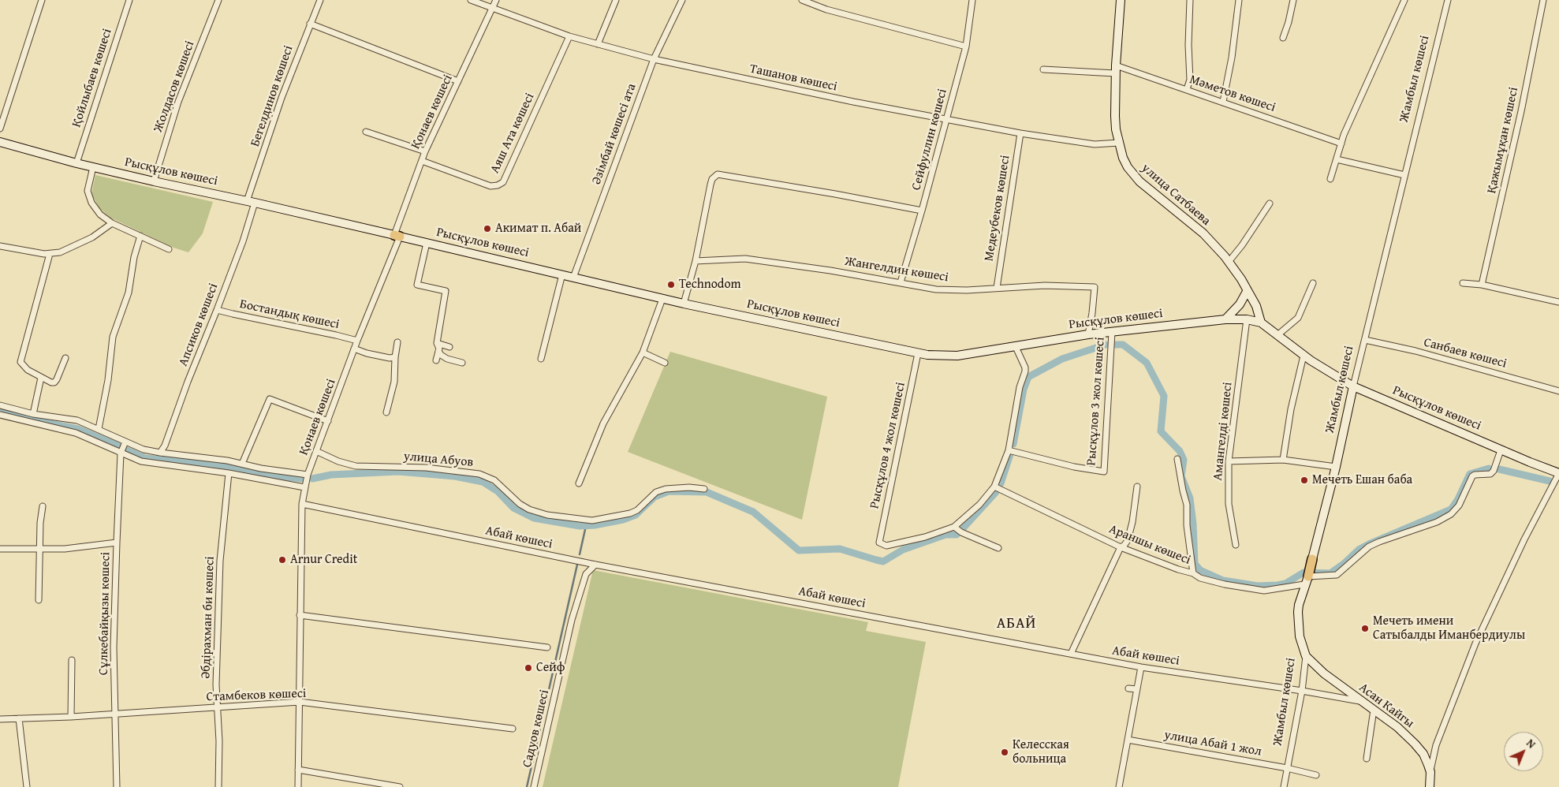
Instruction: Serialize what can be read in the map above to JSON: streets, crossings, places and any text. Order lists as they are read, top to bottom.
{
  "streets": {
    "main road": [
      "Жамбыл көшесі",
      "Рысқұлов көшесі",
      "улица Сатбаева",
      "Асан Кайгы"
    ],
    "street": [
      "Қойлыбаев көшесі",
      "Ташанов көшесі",
      "Жолдасов көшесі",
      "Мәметов көшесі",
      "Бегелдинов көшесі",
      "Қонаев көшесі",
      "Аяш Ата көшесі",
      "Әзімбай көшесі ата",
      "Сейфуллин көшесі",
      "Қажымұқан көшесі",
      "Медеубеков көшесі",
      "Жангелдин көшесі",
      "Бостандық көшесі",
      "Апсиков көшесі",
      "Санбаев көшесі",
      "Рысқұлов 3 жол көшесі",
      "Амангелді көшесі",
      "Рысқұлов 4 жол көшесі",
      "улица Абуов",
      "Абай көшесі",
      "Араншы көшесі",
      "Сұлкебайқызы көшесі",
      "Әбдірахман би көшесі",
      "Стамбеков көшесі",
      "Садуов көшесі",
      "улица Абай 1 жол"
    ]
  },
  "crossings": [
    ["Қойлыбаев көшесі", "Рысқұлов көшесі"],
    ["Ташанов көшесі", "Қонаев көшесі"],
    ["Ташанов көшесі", "Аяш Ата көшесі"],
    ["Ташанов көшесі", "Әзімбай көшесі ата"],
    ["Ташанов көшесі", "Сейфуллин көшесі"],
    ["Ташанов көшесі", "улица Сатбаева"],
    ["Ташанов көшесі", "Медеубеков көшесі"],
    ["Жамбыл көшесі", "Рысқұлов көшесі"],
    ["Жамбыл көшесі", "Санбаев көшесі"],
    ["Жамбыл көшесі", "Абай көшесі"],
    ["Жамбыл көшесі", "Араншы көшесі"],
    ["Жамбыл көшесі", "Асан Кайгы"],
    ["Жамбыл көшесі", "улица Абай 1 жол"],
    ["Жолдасов көшесі", "Рысқұлов көшесі"],
    ["Мәметов көшесі", "улица Сатбаева"],
    ["Бегелдинов көшесі", "Рысқұлов көшесі"],
    ["Бегелдинов көшесі", "Апсиков көшесі"],
    ["Қонаев көшесі", "Аяш Ата көшесі"],
    ["Қонаев көшесі", "Рысқұлов көшесі"],
    ["Қонаев көшесі", "Бостандық көшесі"],
    ["Қонаев көшесі", "улица Абуов"],
    ["Қонаев көшесі", "Абай көшесі"],
    ["Қонаев көшесі", "Стамбеков көшесі"],
    ["Әзімбай көшесі ата", "Рысқұлов көшесі"],
    ["Сейфуллин көшесі", "Жангелдин көшесі"],
    ["Рысқұлов көшесі", "улица Сатбаева"],
    ["Рысқұлов көшесі", "Жангелдин көшесі"],
    ["Рысқұлов көшесі", "Апсиков көшесі"],
    ["Рысқұлов көшесі", "Рысқұлов 3 жол көшесі"],
    ["Рысқұлов көшесі", "Амангелді көшесі"],
    ["Рысқұлов көшесі", "Рысқұлов 4 жол көшесі"],
    ["Рысқұлов көшесі", "Араншы көшесі"],
    ["Медеубеков көшесі", "Жангелдин көшесі"],
    ["Бостандық көшесі", "Апсиков көшесі"],
    ["Абай көшесі", "Асан Кайгы"],
    ["Абай көшесі", "Садуов көшесі"],
    ["Сұлкебайқызы көшесі", "Стамбеков көшесі"],
    ["Әбдірахман би көшесі", "Стамбеков көшесі"]
  ],
  "districts": ["АБАЙ"],
  "places": [
    "Акимат п. Абай",
    "Technodom",
    "Мечеть Ешан баба",
    "Arnur Credit",
    "Мечеть имени Сатыбалды Иманбердиулы",
    "Сейф",
    "Келесская больница"
  ],
  "north": "top right"
}
